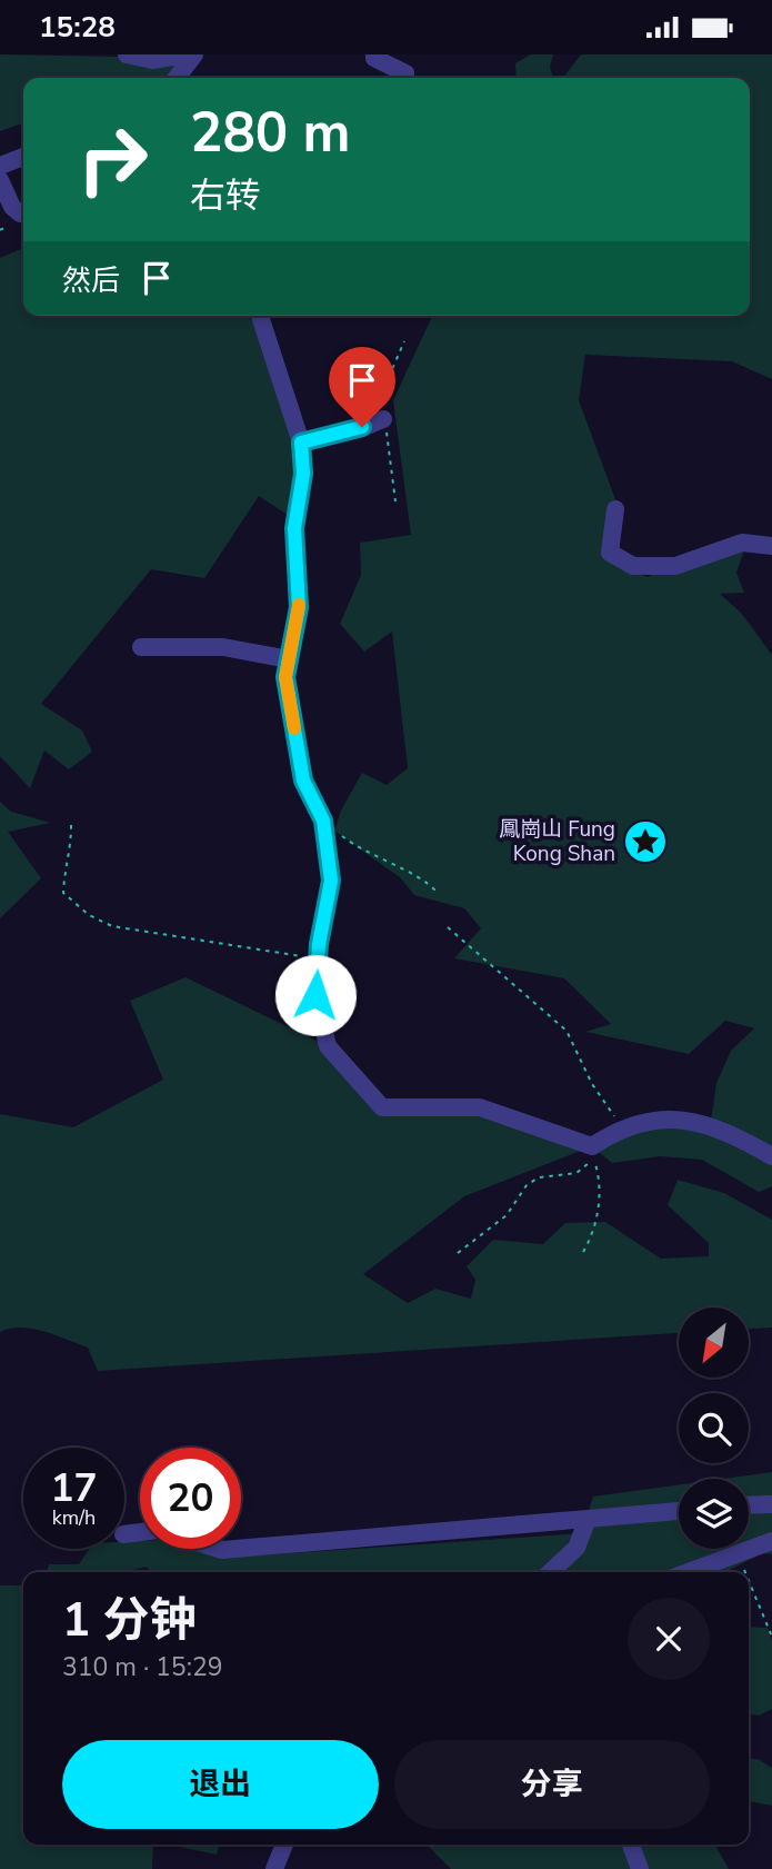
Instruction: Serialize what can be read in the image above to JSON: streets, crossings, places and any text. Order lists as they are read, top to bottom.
{
  "places": {
    "place": ["鳳崗山 Fung Kong Shan"]
  },
  "north": "bottom left",
  "page": {
    "status": "15:28",
    "turn": ["280 m", "右转"],
    "then": "然后",
    "speed": "17 km/h",
    "limit": "20",
    "heading": ["1 分钟", "310 m · 15:29"],
    "buttons": ["退出", "分享"]
  }
}
